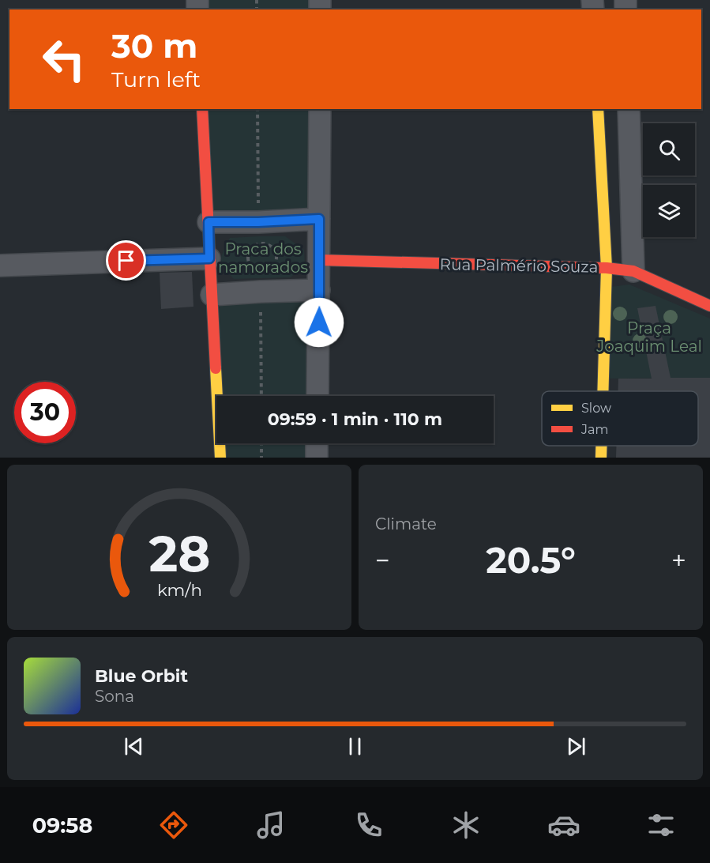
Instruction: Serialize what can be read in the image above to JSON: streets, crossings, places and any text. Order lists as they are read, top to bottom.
{
  "streets": {
    "street": ["Rua Palmério Souza"]
  },
  "parks": ["Praca dos namorados", "Praça Joaquim Leal"],
  "legend": ["Slow", "Jam"],
  "page": {
    "turn": ["30 m", "Turn left"],
    "limit": "30",
    "trip": "09:59 · 1 min · 110 m",
    "tile": "Climate",
    "heat": ["−", "20.5°", "+"],
    "song": ["Blue Orbit", "Sona"],
    "tabs": "09:58",
    "gauge": ["28", "km/h"]
  }
}
